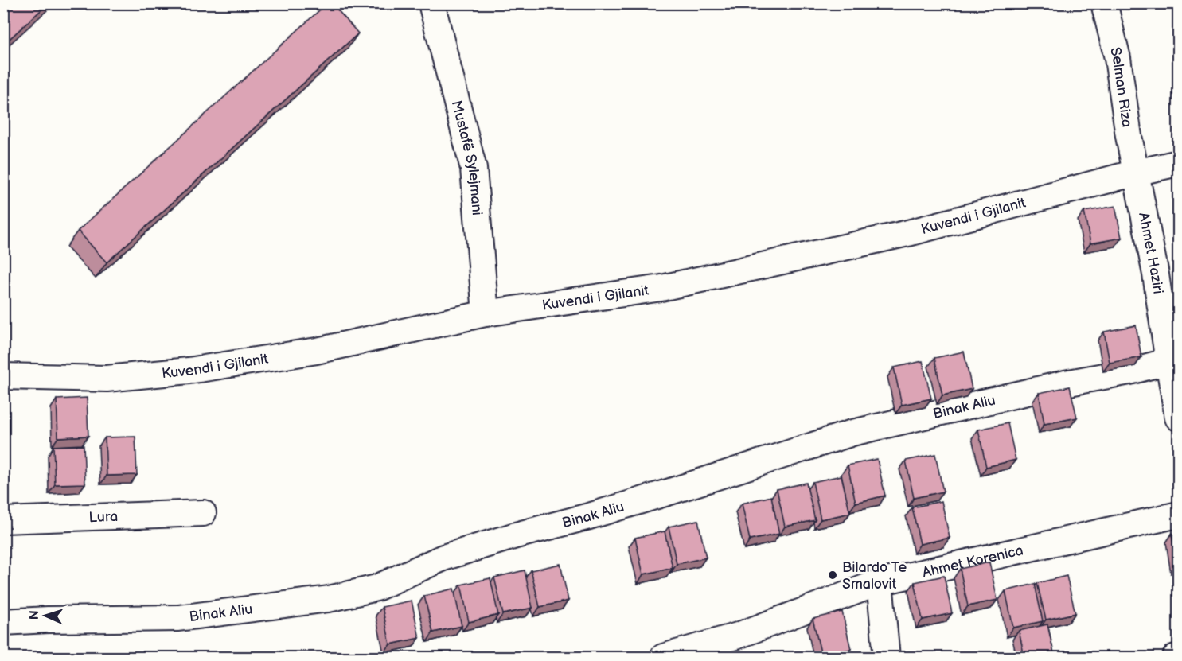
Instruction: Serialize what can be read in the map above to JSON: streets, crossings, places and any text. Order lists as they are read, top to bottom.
{
  "streets": {
    "street": [
      "Selman Riza",
      "Mustafë Sylejmani",
      "Kuvendi i Gjilanit",
      "Ahmet Haziri",
      "Binak Aliu",
      "Lura",
      "Ahmet Korenica"
    ]
  },
  "crossings": [
    ["Selman Riza", "Kuvendi i Gjilanit"],
    ["Selman Riza", "Ahmet Haziri"],
    ["Mustafë Sylejmani", "Kuvendi i Gjilanit"],
    ["Kuvendi i Gjilanit", "Ahmet Haziri"],
    ["Ahmet Haziri", "Binak Aliu"]
  ],
  "places": ["Bilardo Te Smalovit"],
  "north": "left"
}
